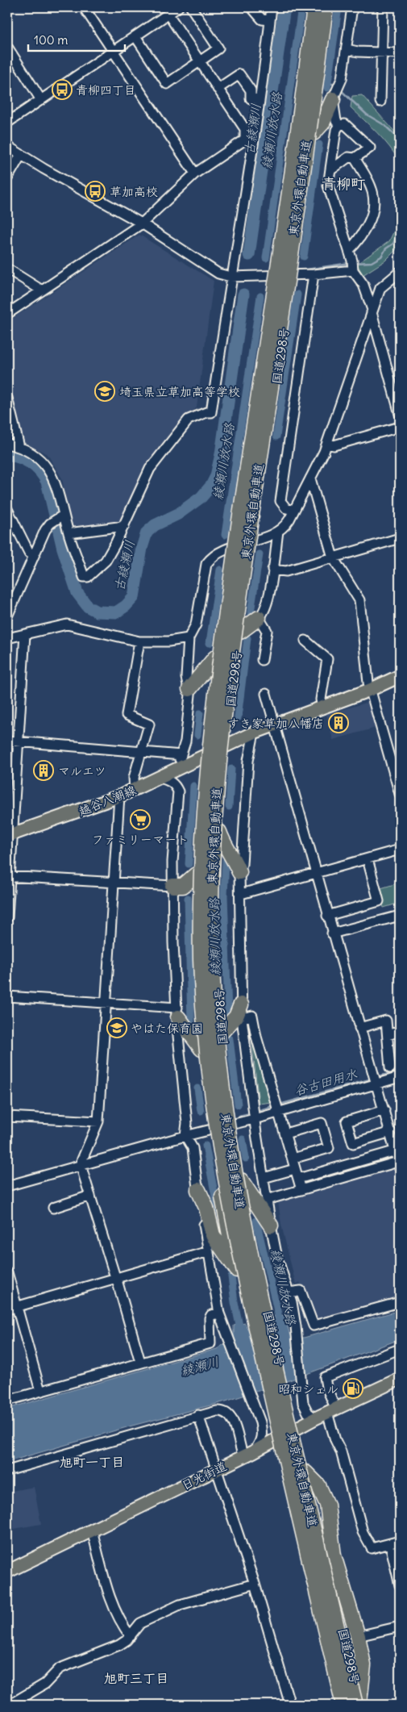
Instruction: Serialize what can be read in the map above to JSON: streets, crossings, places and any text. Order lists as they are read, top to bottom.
{
  "streets": {
    "highway": ["東京外環自動車道", "国道298号"],
    "main road": ["越谷八潮線", "日光街道"]
  },
  "crossings": [
    ["東京外環自動車道", "国道298号"],
    ["国道298号", "越谷八潮線"],
    ["国道298号", "日光街道"]
  ],
  "districts": ["青柳町", "旭町一丁目", "旭町三丁目"],
  "water": [
    "古綾瀬川",
    "綾瀬川放水路",
    "谷古田用水",
    "綾瀬川"
  ],
  "places": {
    "bus stop": ["青柳四丁目", "草加高校"],
    "school or university": ["埼玉県立草加高等学校", "やはた保育園"],
    "building": ["すき家草加八幡店", "マルエツ"],
    "supermarket": ["ファミリーマート"],
    "fuel station": ["昭和シェル"]
  },
  "scale_bar": "100 m"
}
